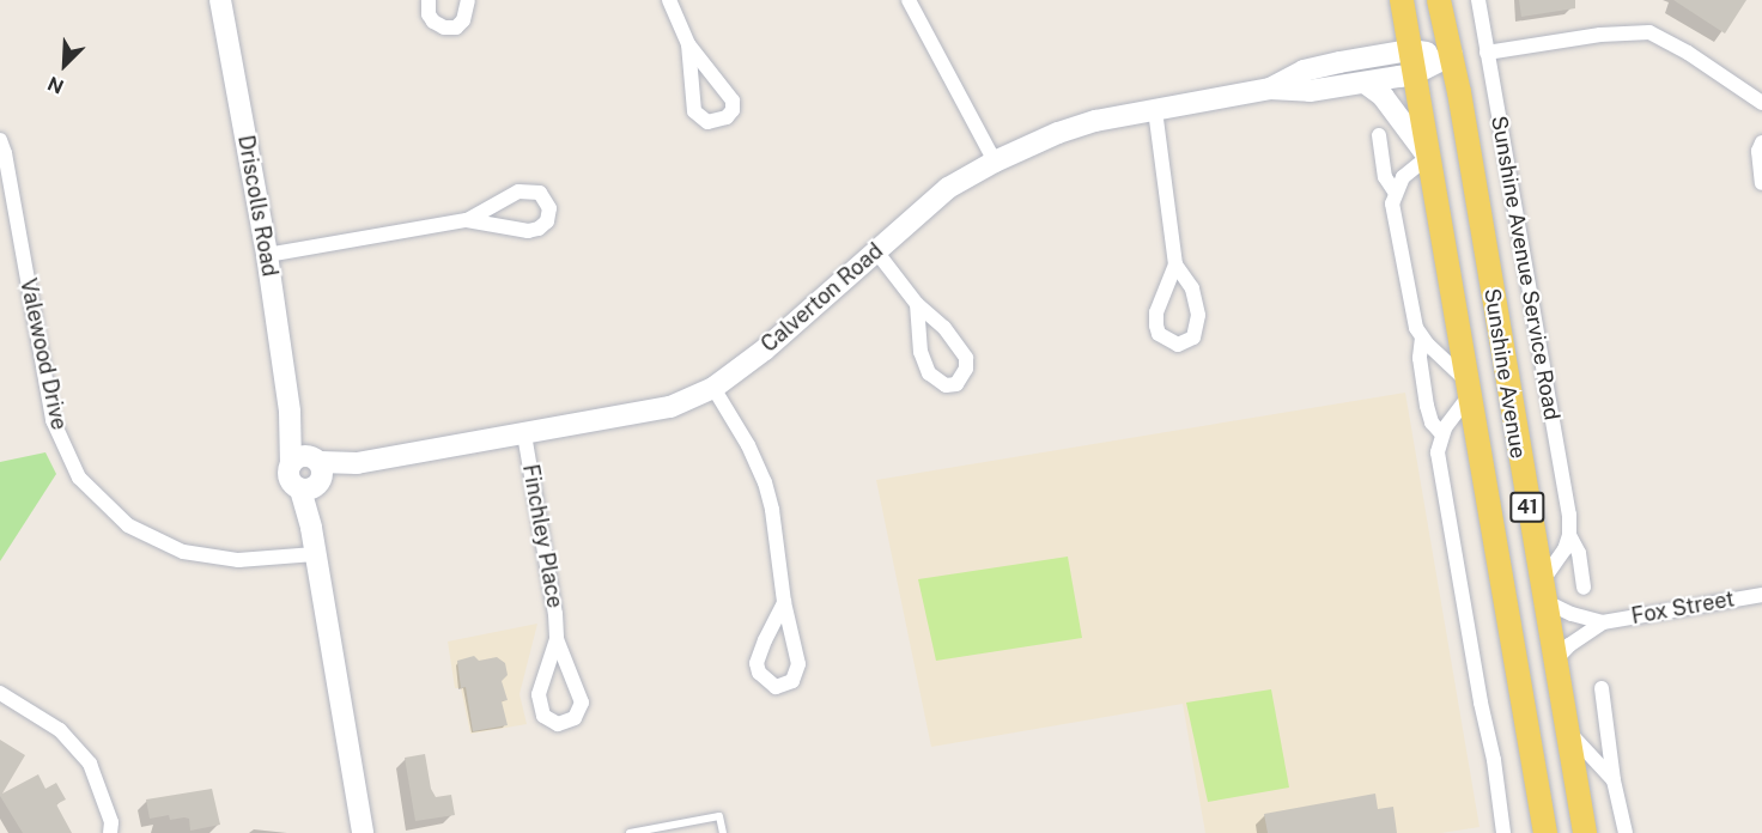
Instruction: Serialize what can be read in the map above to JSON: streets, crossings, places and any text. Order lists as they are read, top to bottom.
{
  "streets": {
    "main road": ["Sunshine Avenue", "41"],
    "street": [
      "Driscolls Road",
      "Sunshine Avenue Service Road",
      "Calverton Road",
      "Valewood Drive",
      "Finchley Place",
      "Fox Street"
    ]
  },
  "crossings": [
    ["Driscolls Road", "Calverton Road"],
    ["Driscolls Road", "Valewood Drive"],
    ["Calverton Road", "Sunshine Avenue"],
    ["Calverton Road", "Finchley Place"],
    ["Sunshine Avenue", "Fox Street"]
  ],
  "north": "bottom left"
}
